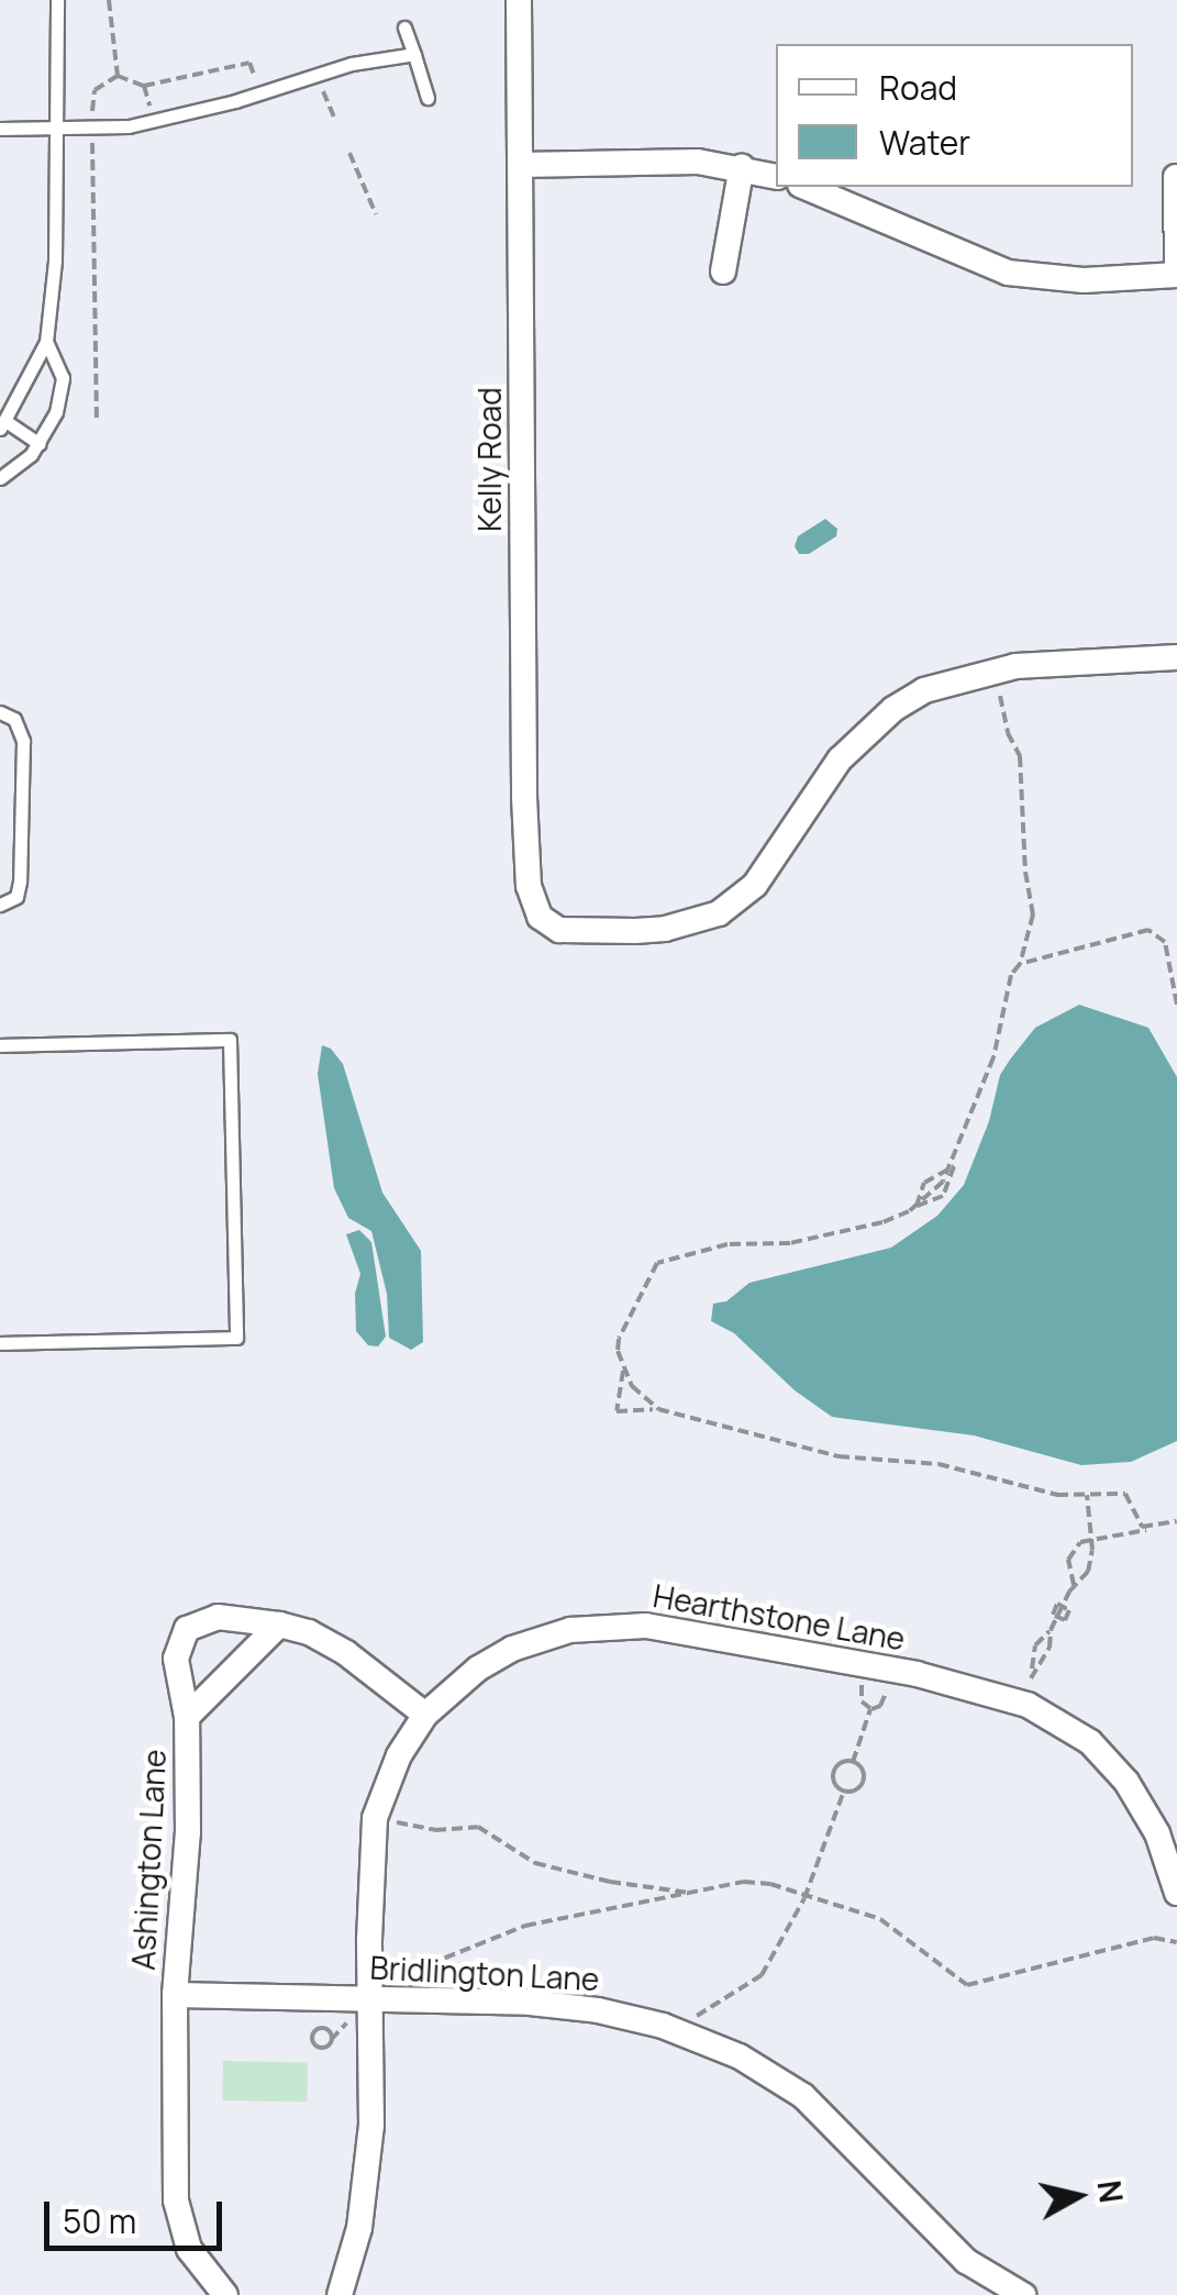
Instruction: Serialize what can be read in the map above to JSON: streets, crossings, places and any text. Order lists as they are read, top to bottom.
{
  "streets": {
    "street": [
      "Kelly Road",
      "Hearthstone Lane",
      "Ashington Lane",
      "Bridlington Lane"
    ]
  },
  "crossings": [
    ["Hearthstone Lane", "Bridlington Lane"],
    ["Ashington Lane", "Bridlington Lane"]
  ],
  "legend": ["Road", "Water"],
  "scale_bar": "50 m",
  "north": "right"
}
